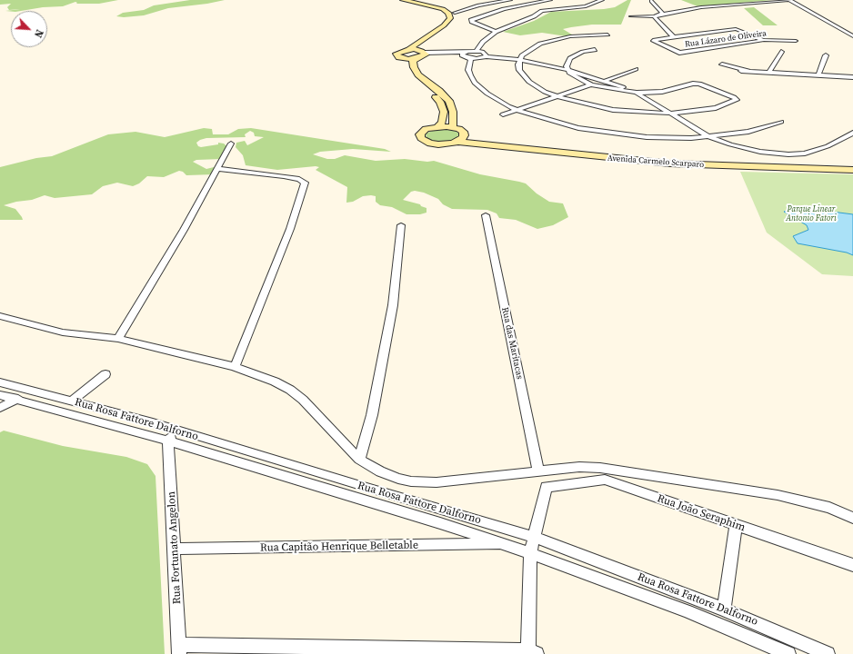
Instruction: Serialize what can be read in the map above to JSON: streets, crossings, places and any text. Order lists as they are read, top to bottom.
{
  "streets": {
    "main road": ["Avenida Carmelo Scarparo"],
    "street": [
      "Rua Lázaro de Oliveira",
      "Rua das Maritacas",
      "Rua Rosa Fattore Dalforno",
      "Rua João Seraphim",
      "Rua Capitão Henrique Belletable",
      "Rua Fortunato Angelon"
    ]
  },
  "crossings": [
    ["Rua Rosa Fattore Dalforno", "Rua João Seraphim"],
    ["Rua Rosa Fattore Dalforno", "Rua Capitão Henrique Belletable"],
    ["Rua Rosa Fattore Dalforno", "Rua Fortunato Angelon"],
    ["Rua Capitão Henrique Belletable", "Rua Fortunato Angelon"]
  ],
  "parks": ["Parque Linear Antonio Fatori"],
  "north": "bottom right"
}
